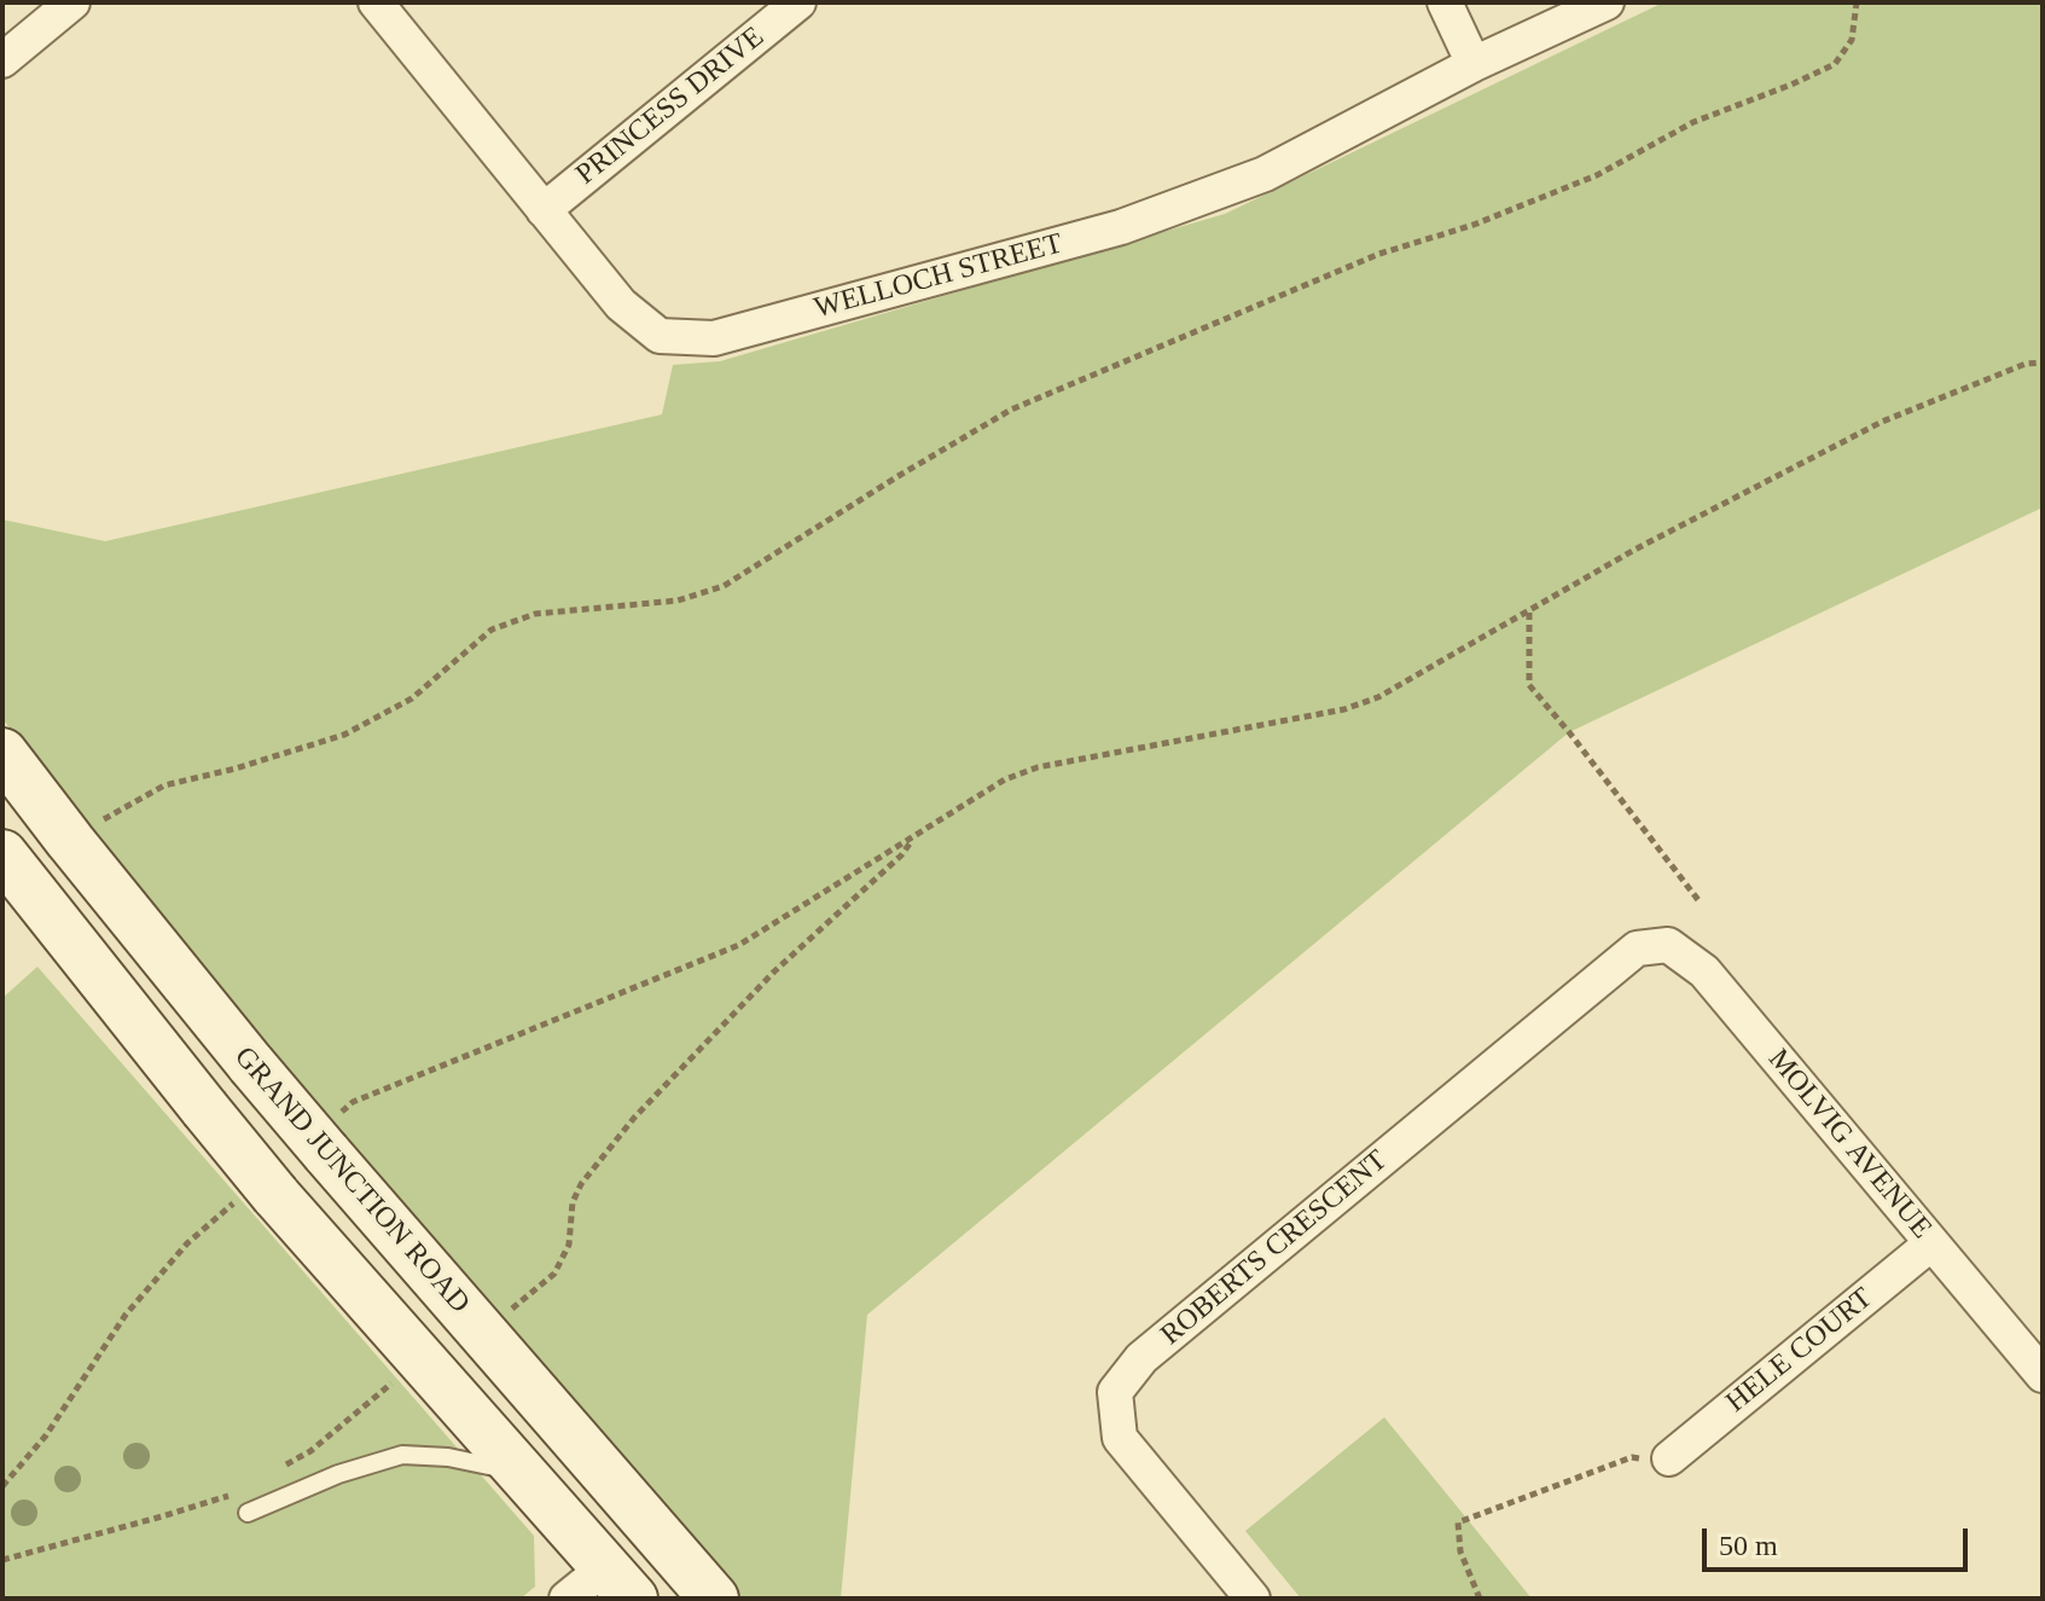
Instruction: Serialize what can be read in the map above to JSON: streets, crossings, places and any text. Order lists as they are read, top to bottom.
{
  "streets": {
    "main road": ["GRAND JUNCTION ROAD"],
    "street": [
      "PRINCESS DRIVE",
      "WELLOCH STREET",
      "MOLVIG AVENUE",
      "ROBERTS CRESCENT",
      "HELE COURT"
    ]
  },
  "crossings": [
    ["PRINCESS DRIVE", "WELLOCH STREET"],
    ["MOLVIG AVENUE", "ROBERTS CRESCENT"],
    ["MOLVIG AVENUE", "HELE COURT"]
  ],
  "scale_bar": "50 m"
}
